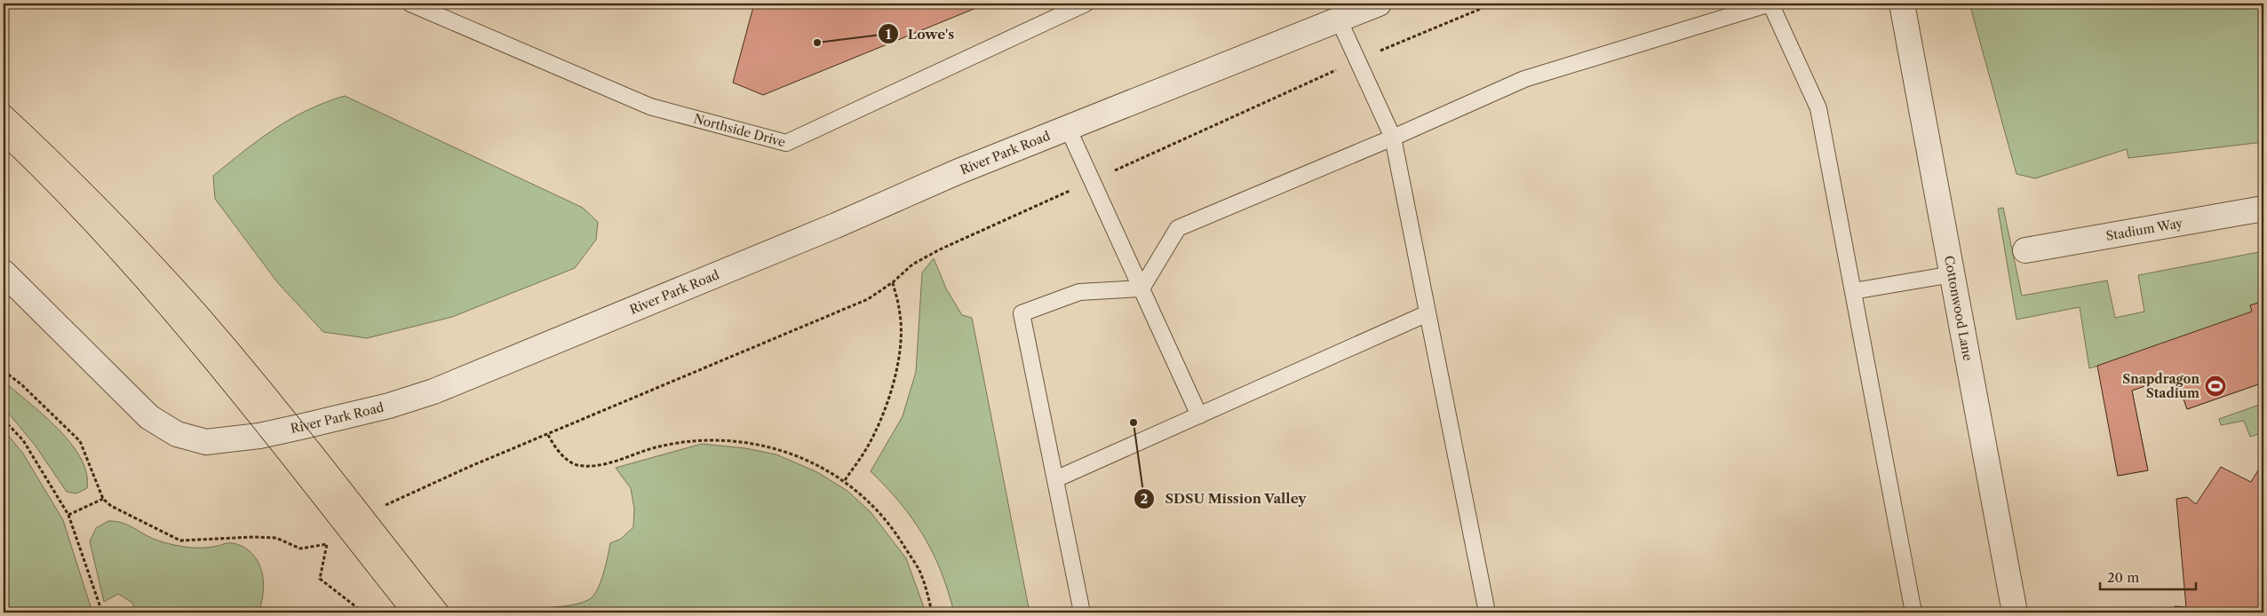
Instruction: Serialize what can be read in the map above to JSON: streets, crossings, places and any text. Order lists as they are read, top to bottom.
{
  "streets": {
    "street": ["River Park Road", "Stadium Way", "Cottonwood Lane"],
    "lane": ["Northside Drive"]
  },
  "places": {
    "other": ["Lowe's", "SDSU Mission Valley"],
    "sports": ["Snapdragon Stadium"]
  },
  "scale_bar": "20 m"
}
